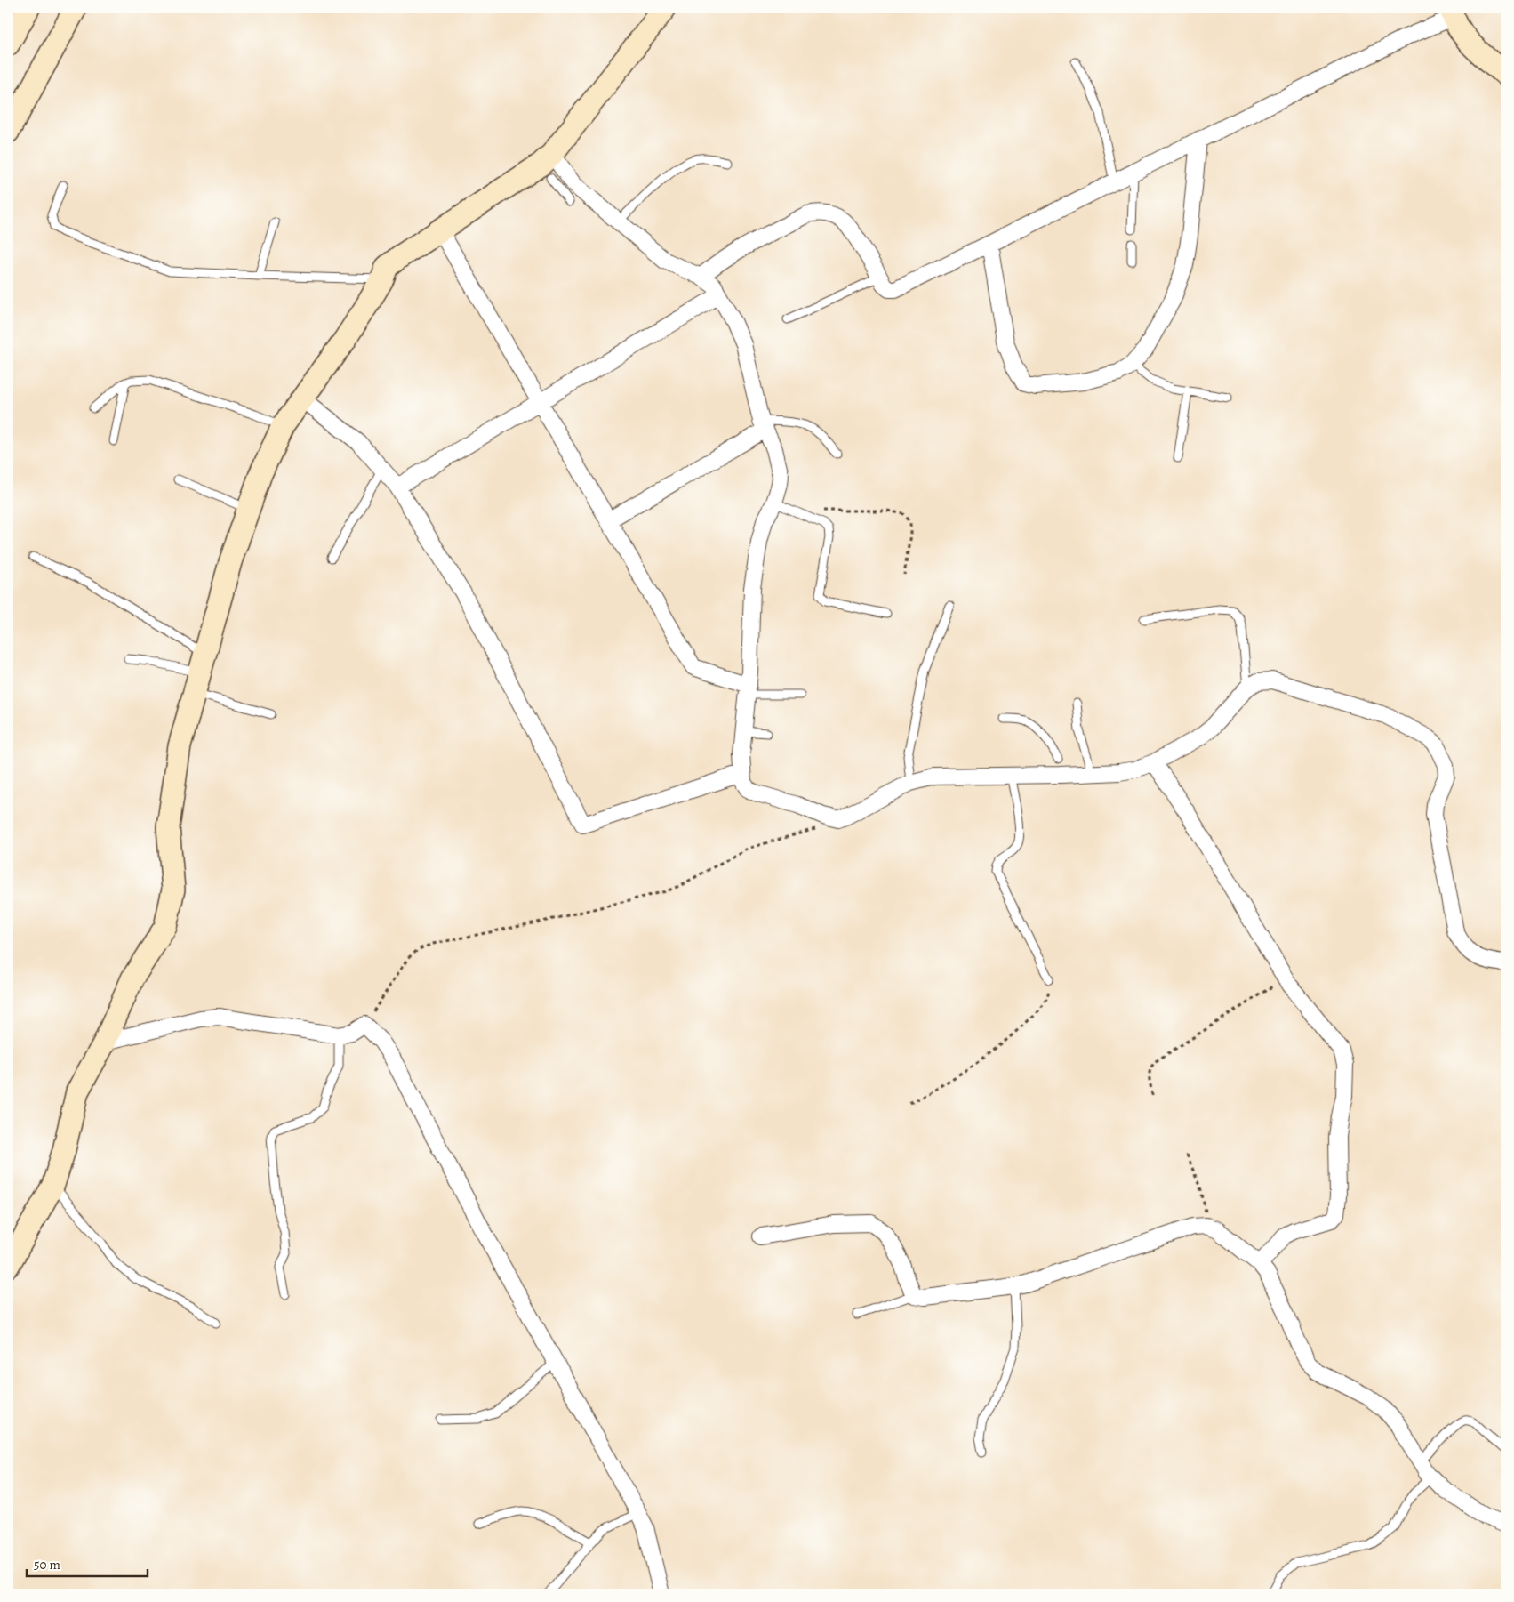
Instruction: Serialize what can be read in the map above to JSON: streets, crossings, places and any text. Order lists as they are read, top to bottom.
{
  "scale_bar": "50 m"
}
